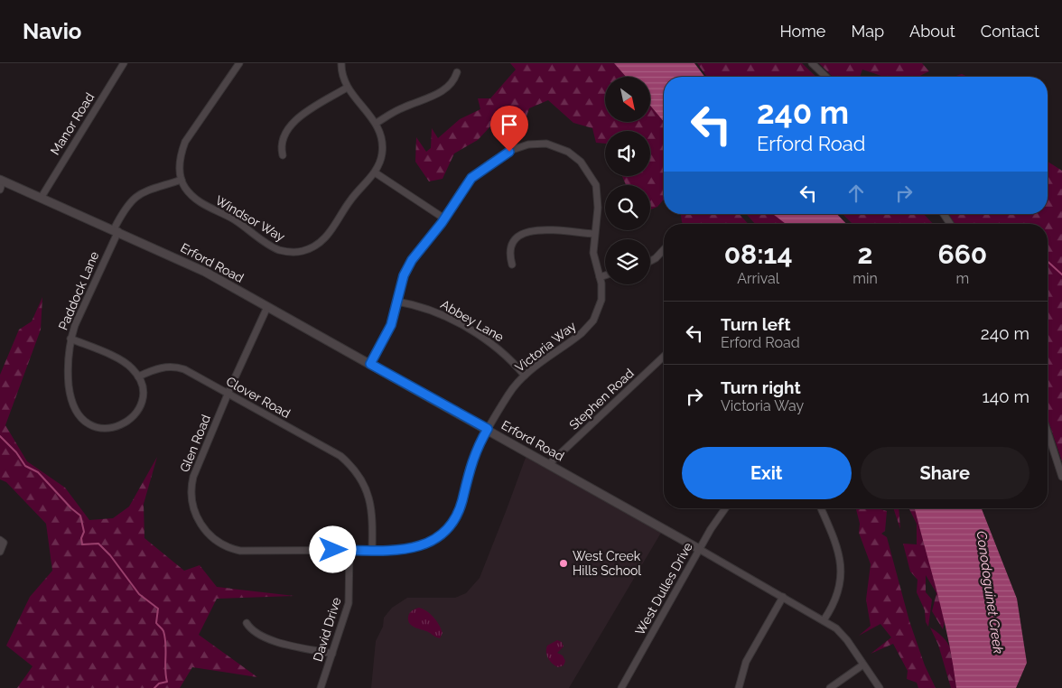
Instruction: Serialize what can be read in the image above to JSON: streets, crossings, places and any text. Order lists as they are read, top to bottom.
{
  "streets": {
    "street": [
      "Manor Road",
      "Windsor Way",
      "Erford Road",
      "Paddock Lane",
      "Abbey Lane",
      "Victoria Way",
      "Clover Road",
      "Stephen Road",
      "Glen Road",
      "West Dulles Drive",
      "David Drive"
    ]
  },
  "crossings": [
    ["Manor Road", "Erford Road"],
    ["Windsor Way", "Paddock Lane"],
    ["Erford Road", "Paddock Lane"],
    ["Erford Road", "Victoria Way"],
    ["Erford Road", "Stephen Road"],
    ["Erford Road", "Glen Road"],
    ["Erford Road", "West Dulles Drive"],
    ["Paddock Lane", "Clover Road"],
    ["Abbey Lane", "Victoria Way"],
    ["Victoria Way", "Glen Road"],
    ["Clover Road", "Glen Road"],
    ["Glen Road", "David Drive"]
  ],
  "water": ["Conodoguinet Creek"],
  "places": ["West Creek Hills School"],
  "north": "bottom right",
  "page": {
    "header": "Navio",
    "nav": [
      "Home",
      "Map",
      "About",
      "Contact"
    ],
    "turn": ["240 m", "Erford Road"],
    "eta": [
      "08:14",
      "Arrival",
      "2",
      "min",
      "660",
      "m"
    ],
    "list": [
      {
        "name": "Turn left",
        "note": "Erford Road",
        "value": "240 m"
      },
      {
        "name": "Turn right",
        "note": "Victoria Way",
        "value": "140 m"
      }
    ],
    "buttons": ["Exit", "Share"]
  }
}
